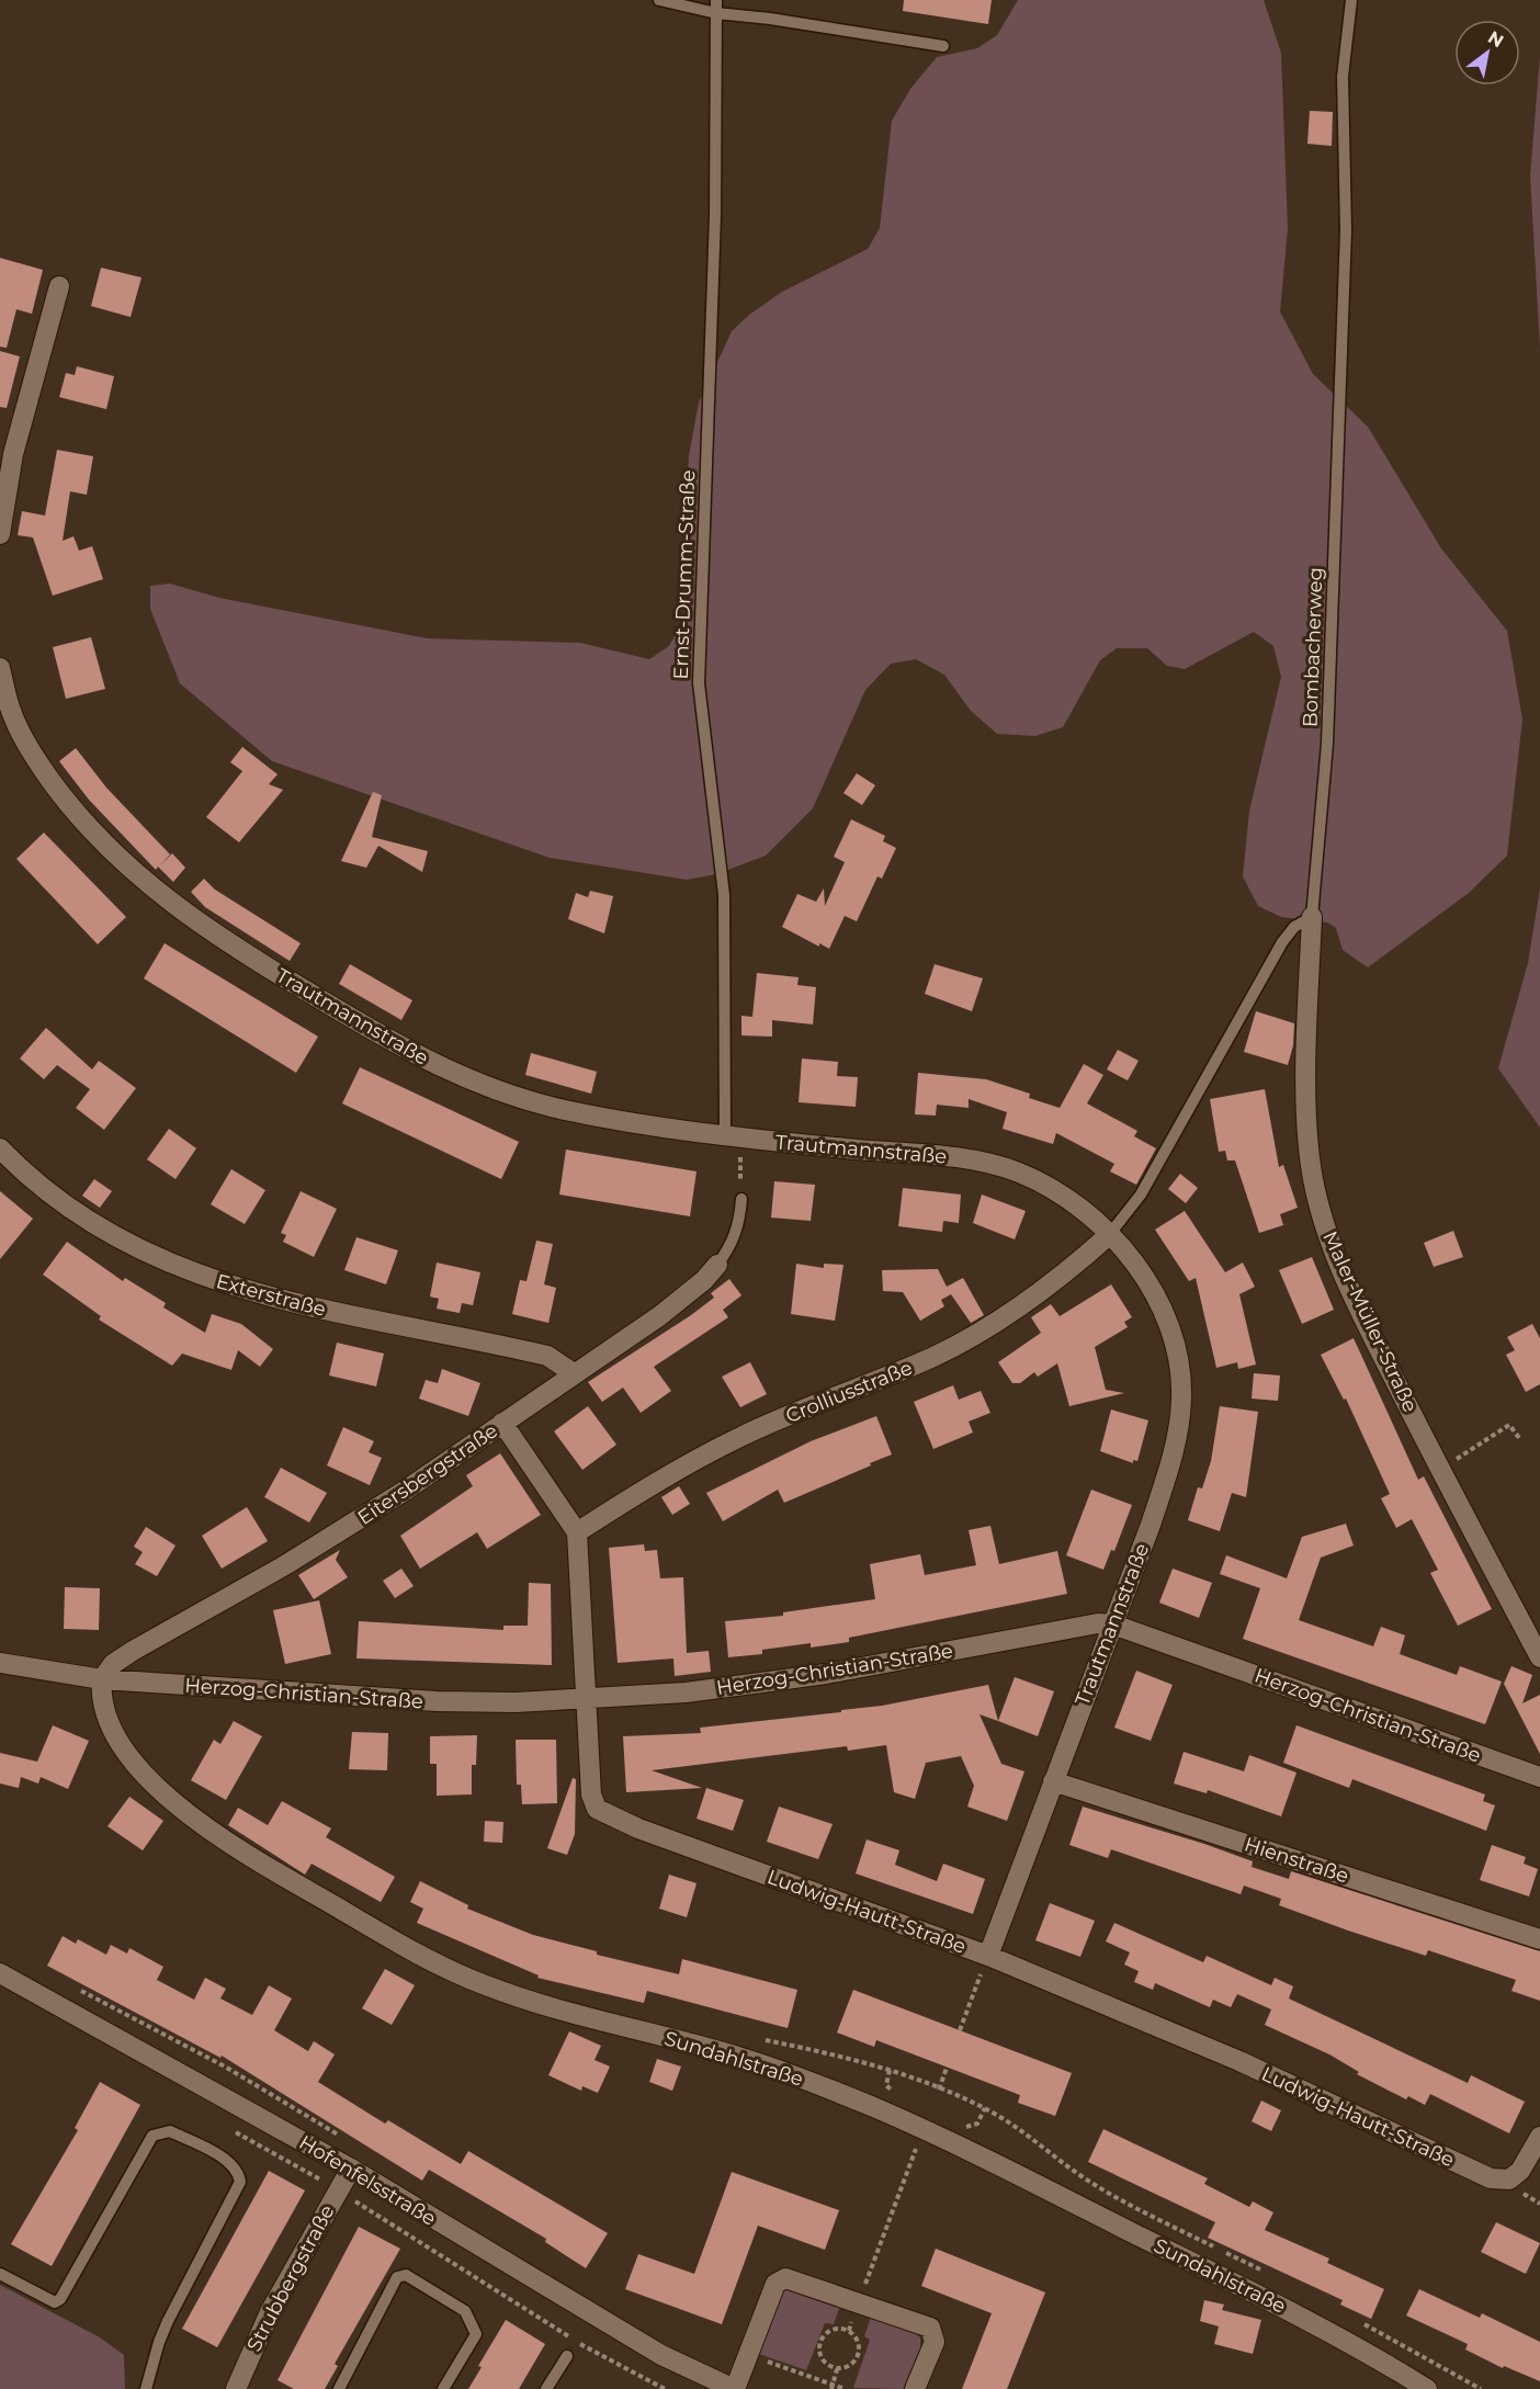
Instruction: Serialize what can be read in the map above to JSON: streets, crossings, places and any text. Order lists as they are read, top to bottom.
{
  "streets": {
    "street": [
      "Trautmannstraße",
      "Exterstraße",
      "Maler-Müller-Straße",
      "Crolliusstraße",
      "Eitersbergstraße",
      "Herzog-Christian-Straße",
      "Hienstraße",
      "Ludwig-Hautt-Straße",
      "Sundahlstraße",
      "Hofenfelsstraße",
      "Strubbergstraße"
    ],
    "lane": ["Ernst-Drumm-Straße", "Bombacherweg"]
  },
  "crossings": [
    ["Ernst-Drumm-Straße", "Trautmannstraße"],
    ["Bombacherweg", "Maler-Müller-Straße"],
    ["Trautmannstraße", "Crolliusstraße"],
    ["Trautmannstraße", "Herzog-Christian-Straße"],
    ["Trautmannstraße", "Hienstraße"],
    ["Trautmannstraße", "Ludwig-Hautt-Straße"],
    ["Exterstraße", "Eitersbergstraße"],
    ["Crolliusstraße", "Ludwig-Hautt-Straße"],
    ["Eitersbergstraße", "Herzog-Christian-Straße"],
    ["Eitersbergstraße", "Sundahlstraße"],
    ["Herzog-Christian-Straße", "Ludwig-Hautt-Straße"],
    ["Herzog-Christian-Straße", "Sundahlstraße"],
    ["Hofenfelsstraße", "Strubbergstraße"]
  ],
  "north": "top right"
}
